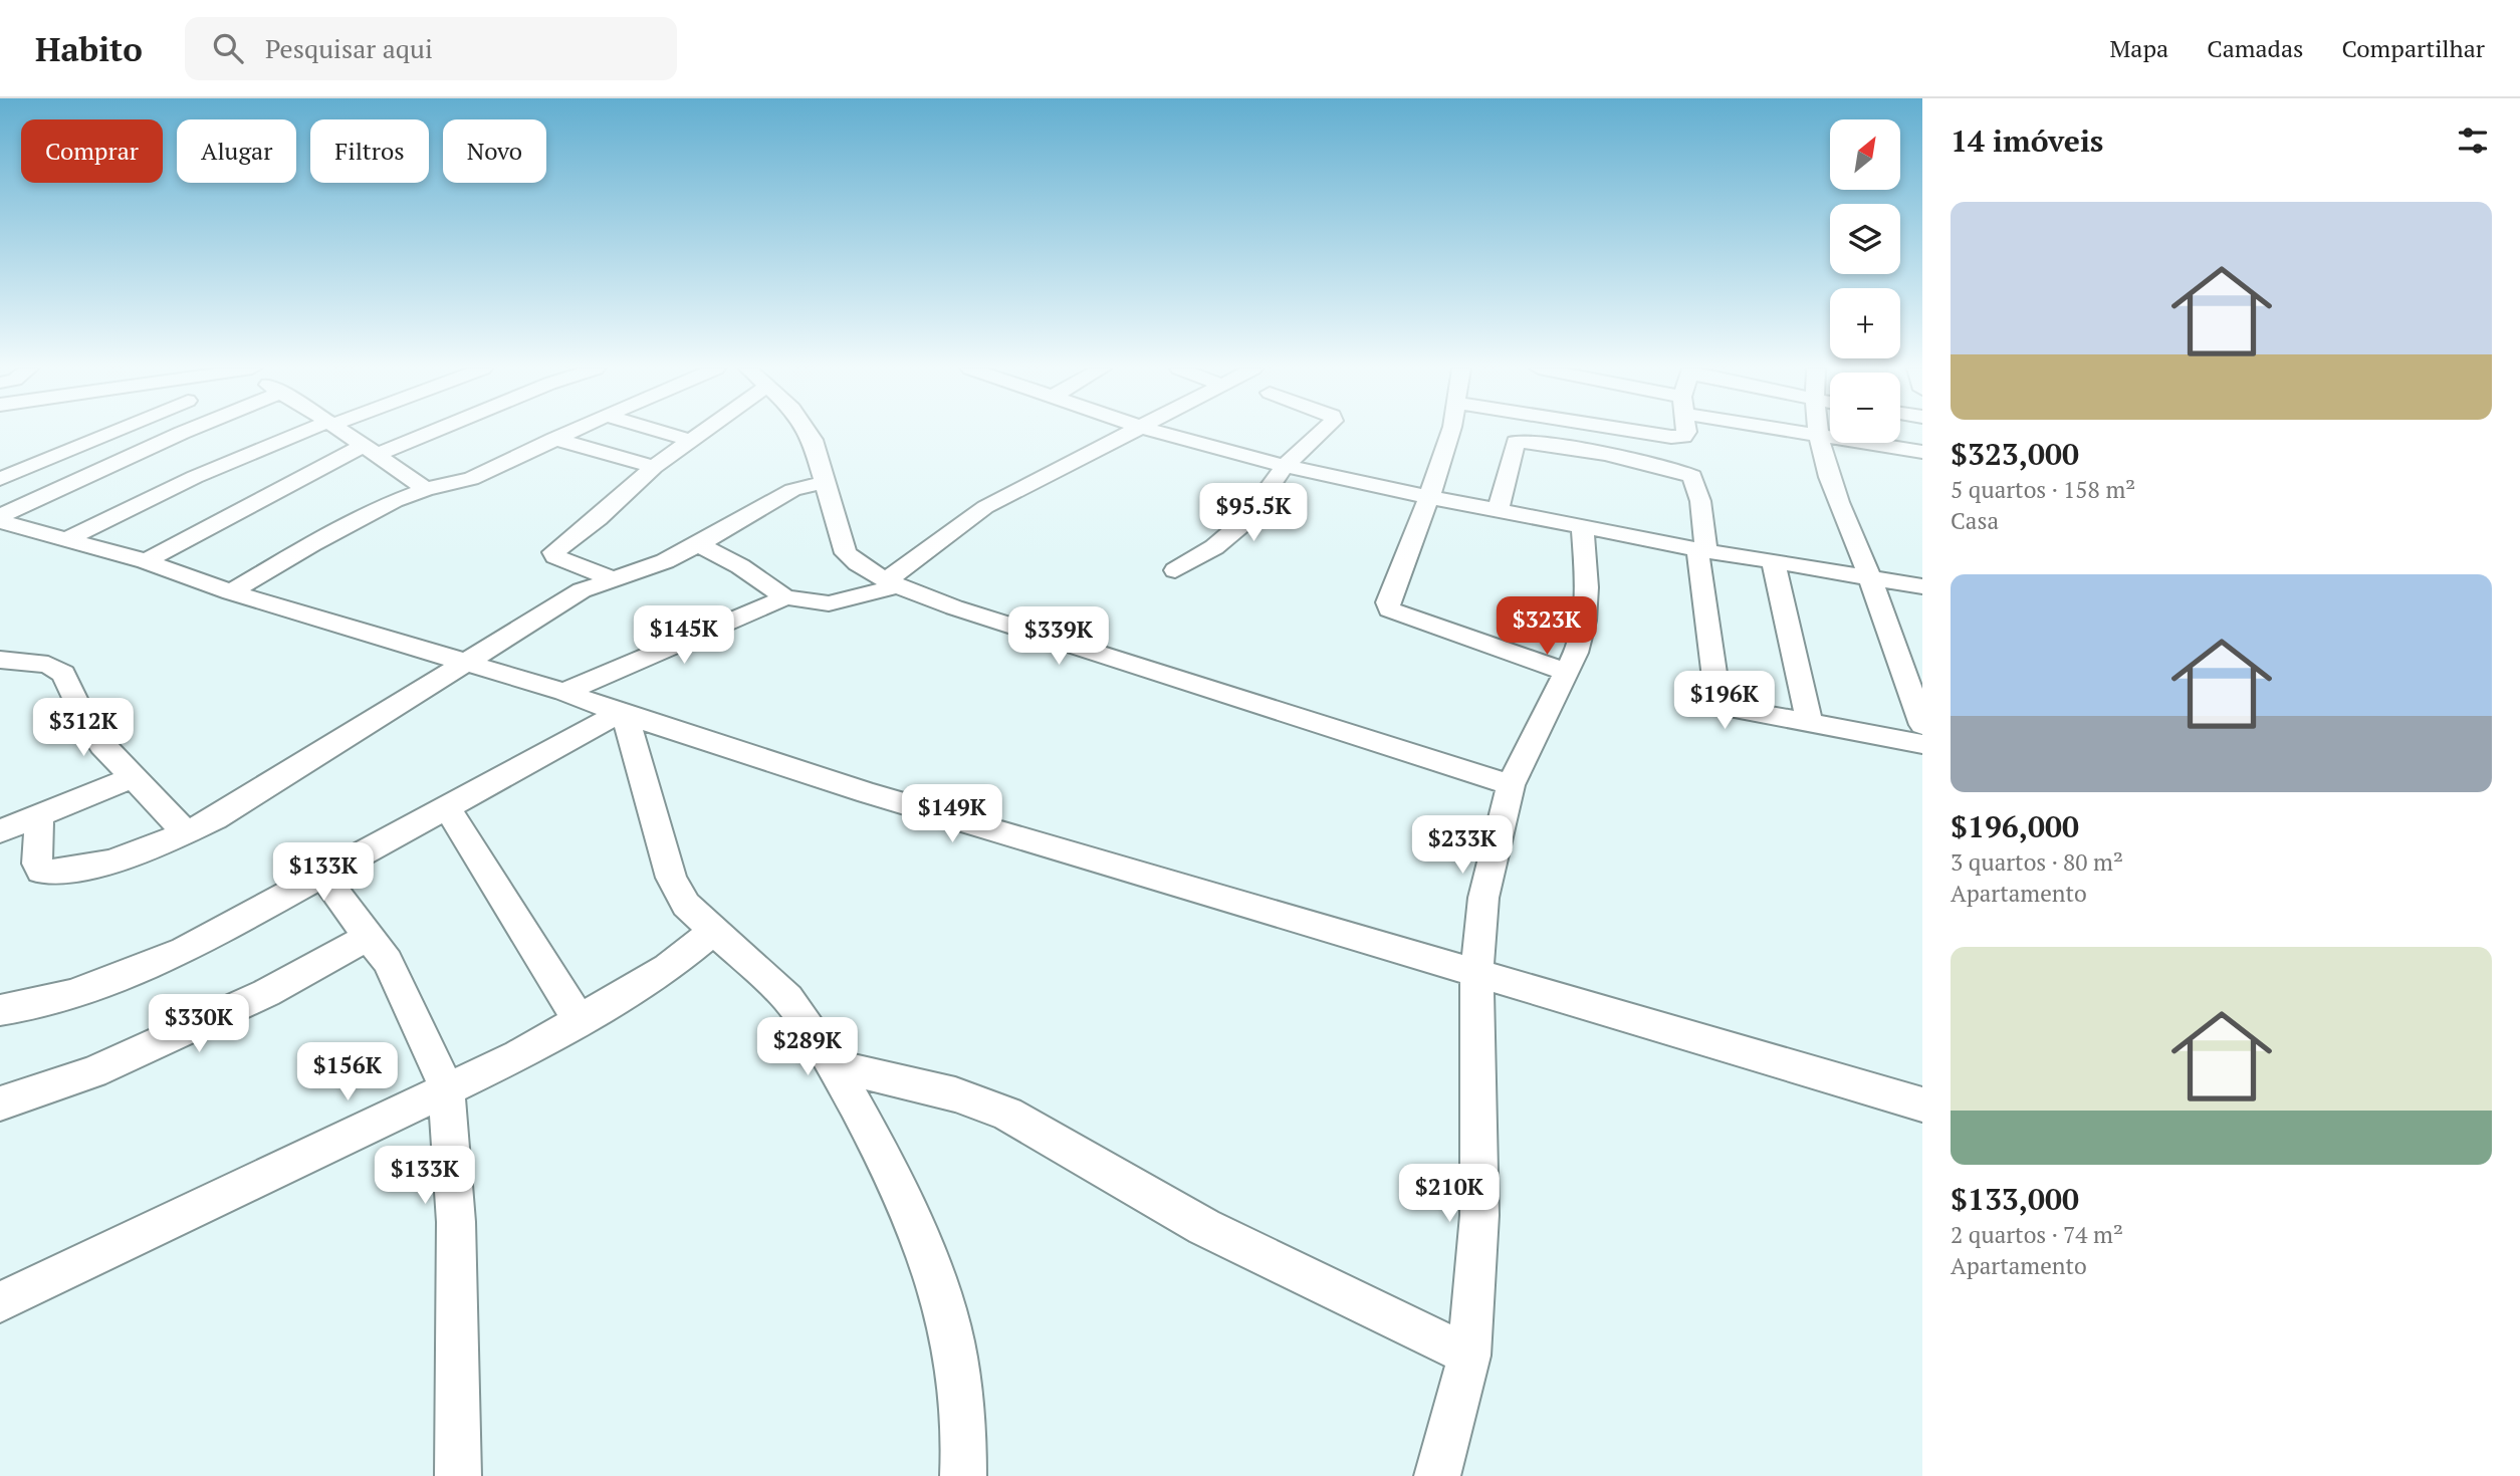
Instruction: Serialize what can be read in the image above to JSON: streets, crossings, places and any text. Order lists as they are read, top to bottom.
{
  "north": "top right",
  "page": {
    "header": "Habito",
    "search": "Pesquisar aqui",
    "nav": ["Mapa", "Camadas", "Compartilhar"],
    "heading": "14 imóveis",
    "map_buttons": ["+", "−"],
    "chip": [
      "Comprar",
      "Alugar",
      "Filtros",
      "Novo"
    ],
    "list": [
      {
        "name": "$323,000",
        "note": "5 quartos · 158 m² · Casa"
      },
      {
        "name": "$196,000",
        "note": "3 quartos · 80 m² · Apartamento"
      },
      {
        "name": "$133,000",
        "note": "2 quartos · 74 m² · Apartamento"
      }
    ],
    "price": [
      "$95.5K",
      "$323K",
      "$145K",
      "$339K",
      "$196K",
      "$312K",
      "$149K",
      "$233K",
      "$133K",
      "$330K",
      "$289K",
      "$156K",
      "$133K",
      "$210K"
    ]
  }
}
